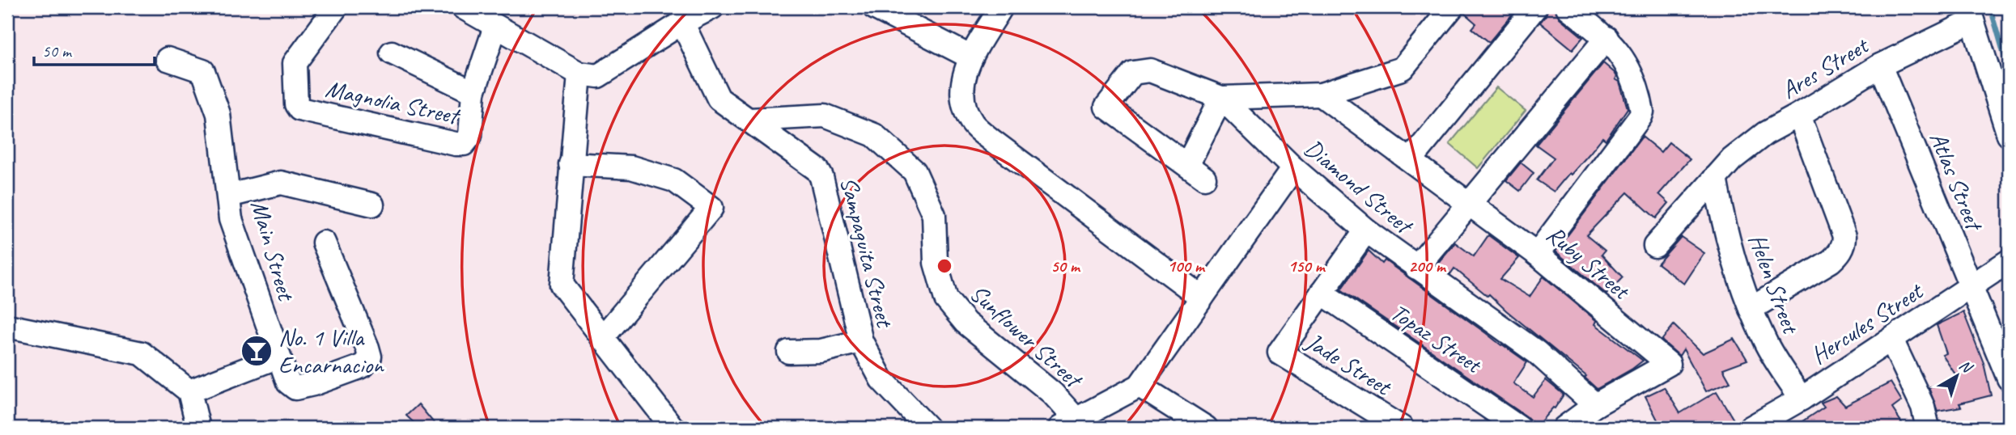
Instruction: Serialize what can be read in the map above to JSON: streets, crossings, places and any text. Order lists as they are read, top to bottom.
{
  "streets": {
    "street": [
      "Ares Street",
      "Magnolia Street",
      "Atlas Street",
      "Diamond Street",
      "Main Street",
      "Sampaguita Street",
      "Ruby Street",
      "Helen Street",
      "Hercules Street",
      "Sunflower Street",
      "Topaz Street",
      "Jade Street"
    ]
  },
  "crossings": [
    ["Ares Street", "Atlas Street"],
    ["Ares Street", "Helen Street"],
    ["Atlas Street", "Hercules Street"],
    ["Diamond Street", "Ruby Street"],
    ["Diamond Street", "Jade Street"],
    ["Sampaguita Street", "Sunflower Street"],
    ["Helen Street", "Hercules Street"],
    ["Topaz Street", "Jade Street"]
  ],
  "places": {
    "bar": ["No. 1 Villa Encarnacion"]
  },
  "scale_bar": "50 m",
  "north": "top right",
  "rings": [
    "50 m",
    "100 m",
    "150 m",
    "200 m"
  ]
}
